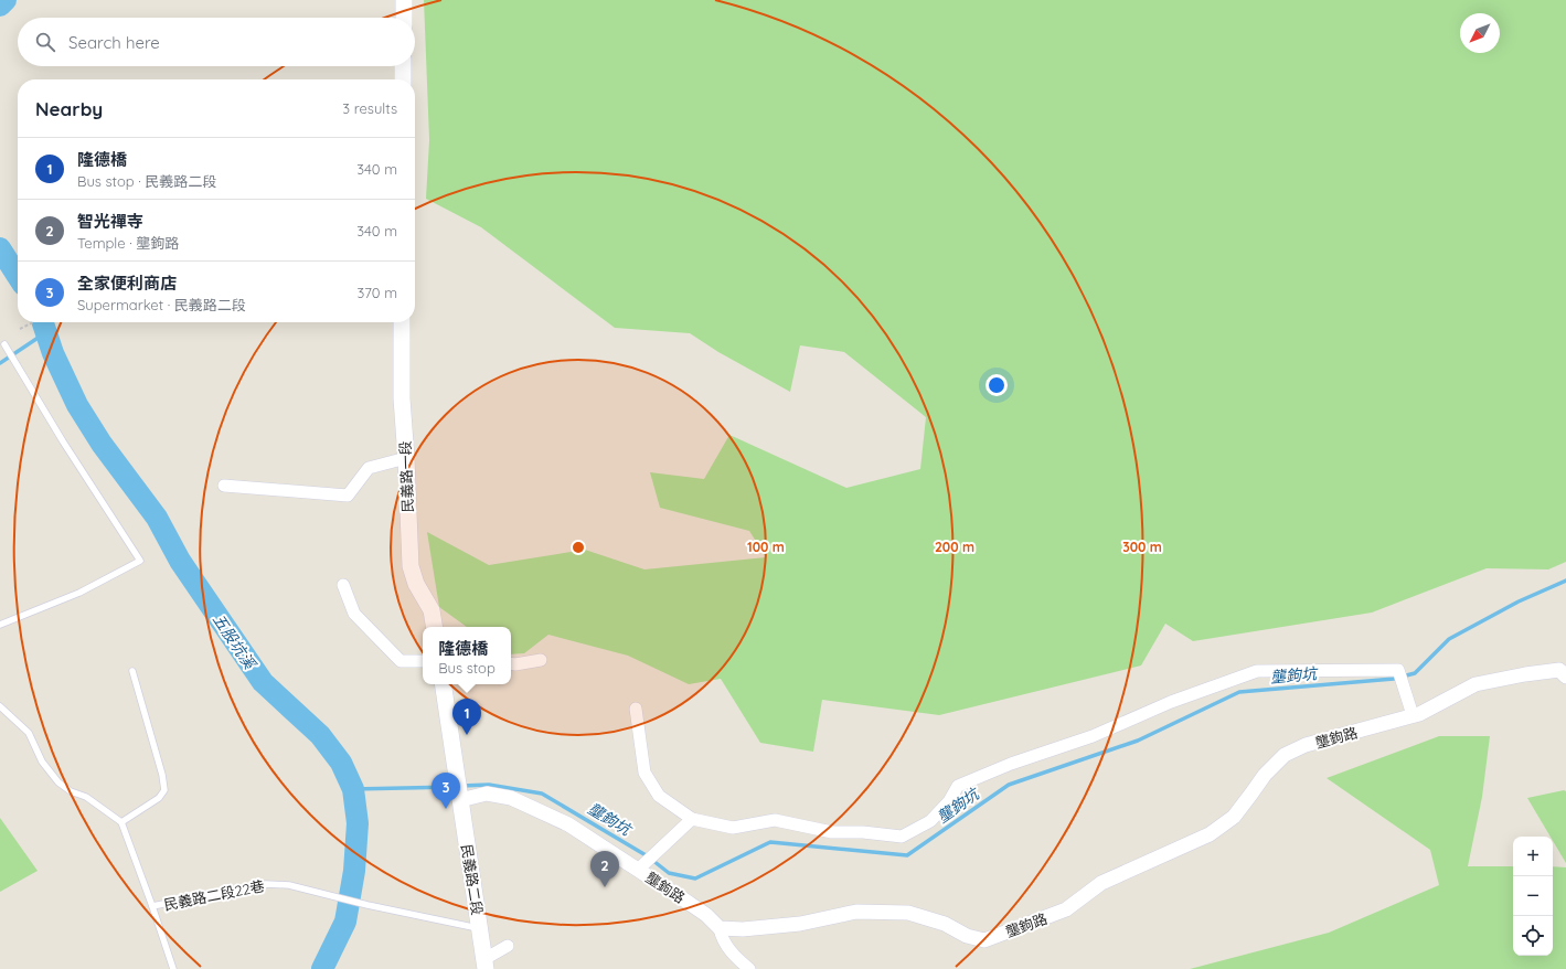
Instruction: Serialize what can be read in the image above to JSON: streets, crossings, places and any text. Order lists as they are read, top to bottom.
{
  "streets": {
    "main road": ["民義路一段", "民義路二段"],
    "street": ["壟鉤路"],
    "lane": ["民義路二段22巷"]
  },
  "crossings": [
    ["壟鉤路", "民義路二段"],
    ["民義路二段", "民義路二段22巷"]
  ],
  "water": ["五股坑溪", "壟鉤坑"],
  "north": "bottom left",
  "page": {
    "search": "Search here",
    "heading": ["Nearby", "3 results"],
    "list": [
      {
        "mark": "1",
        "name": "隆德橋",
        "note": "Bus stop · 民義路二段",
        "value": "340 m"
      },
      {
        "mark": "2",
        "name": "智光禪寺",
        "note": "Temple · 壟鉤路",
        "value": "340 m"
      },
      {
        "mark": "3",
        "name": "全家便利商店",
        "note": "Supermarket · 民義路二段",
        "value": "370 m"
      }
    ],
    "popup": ["隆德橋", "Bus stop"],
    "pins": ["1", "3", "2"],
    "map_buttons": ["+", "−"]
  },
  "rings": ["100 m", "200 m", "300 m"]
}
